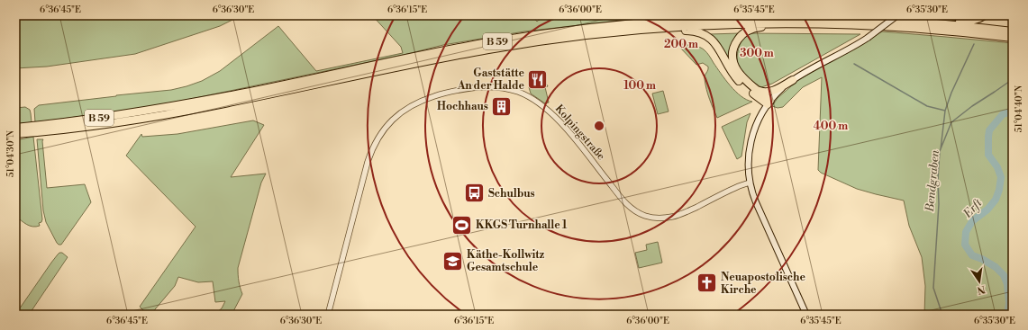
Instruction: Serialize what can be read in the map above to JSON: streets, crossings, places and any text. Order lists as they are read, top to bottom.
{
  "streets": {
    "highway": ["B 59"],
    "street": ["Kolpingstraße"]
  },
  "water": ["Bendgraben", "Erft"],
  "places": {
    "restaurant": ["Gaststätte An der Halde"],
    "building": ["Hochhaus"],
    "bus stop": ["Schulbus"],
    "sports": ["KKGS Turnhalle 1"],
    "school or university": ["Käthe-Kollwitz Gesamtschule"],
    "church": ["Neuapostolische Kirche"]
  },
  "north": "bottom",
  "coordinates": [
    "6°36'45\"E",
    "6°36'30\"E",
    "6°36'15\"E",
    "6°36'00\"E",
    "6°35'45\"E",
    "6°35'30\"E",
    "51°04'40\"N",
    "51°04'30\"N"
  ],
  "rings": [
    "200 m",
    "300 m",
    "100 m",
    "400 m"
  ]
}
